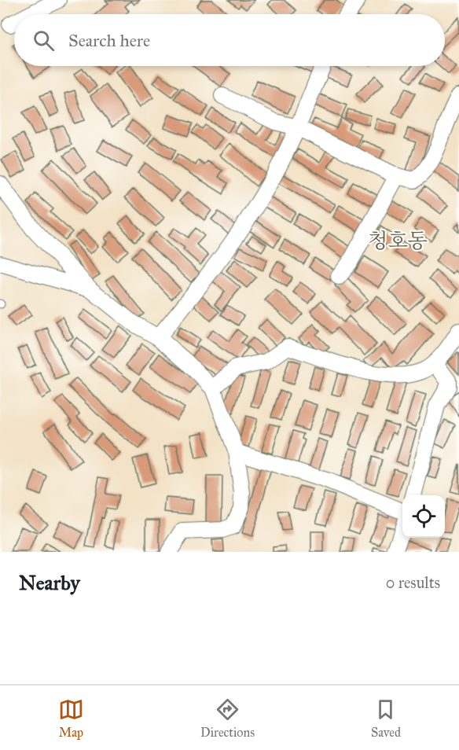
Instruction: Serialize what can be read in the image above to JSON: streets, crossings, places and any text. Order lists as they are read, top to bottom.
{
  "districts": ["청호동"],
  "page": {
    "search": "Search here",
    "heading": ["Nearby", "0 results"],
    "nav": ["Map", "Directions", "Saved"]
  }
}
